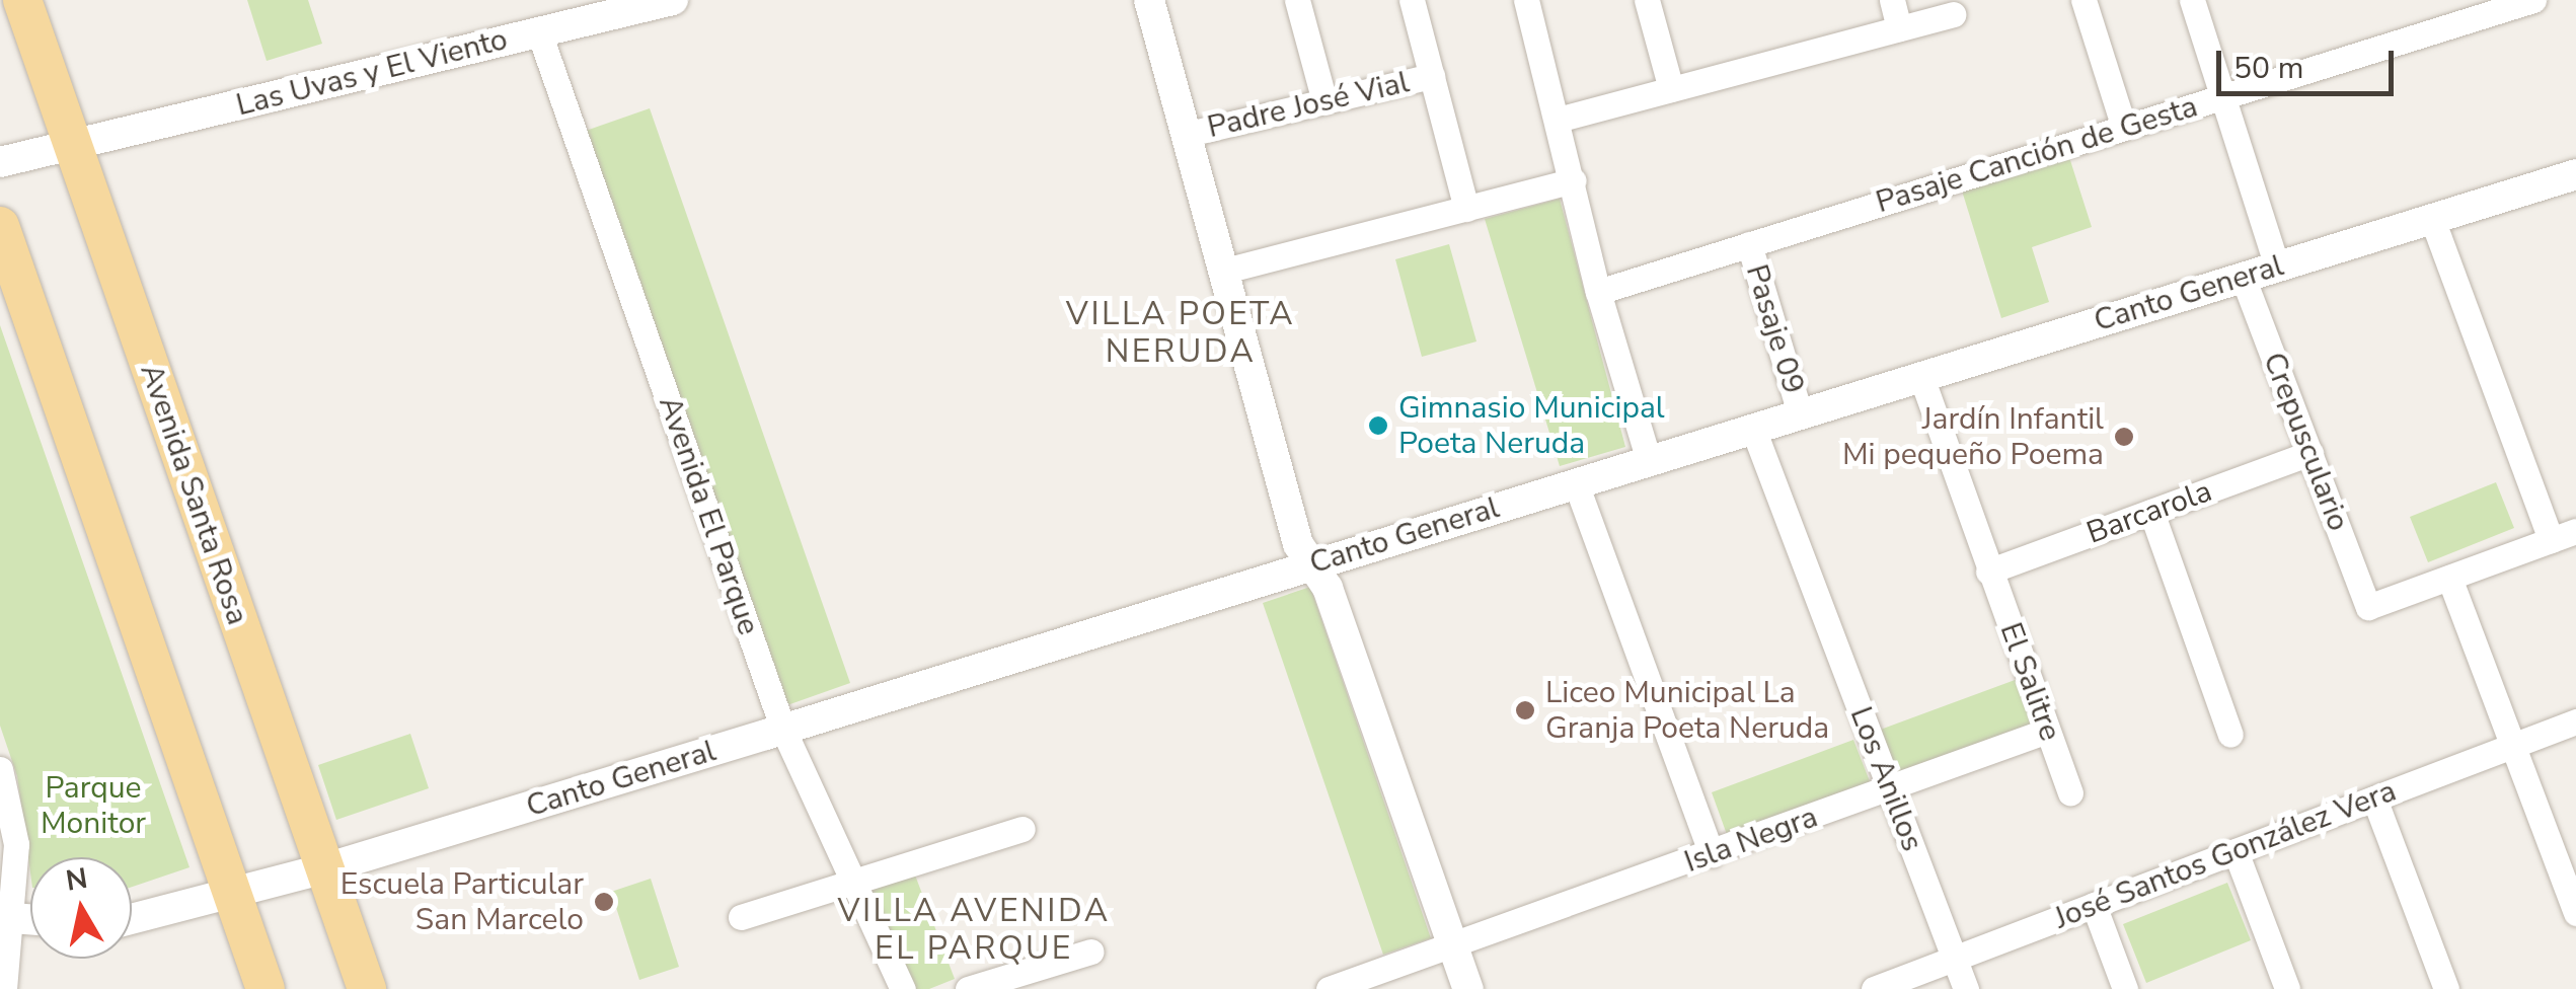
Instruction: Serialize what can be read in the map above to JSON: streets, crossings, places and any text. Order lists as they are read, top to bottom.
{
  "streets": {
    "main road": ["Avenida Santa Rosa"],
    "street": [
      "Las Uvas y El Viento",
      "Padre José Vial",
      "Pasaje Canción de Gesta",
      "Canto General",
      "Pasaje 09",
      "Crepusculario",
      "Barcarola",
      "Avenida El Parque",
      "El Salitre",
      "Los Anillos",
      "Isla Negra",
      "José Santos González Vera"
    ]
  },
  "crossings": [
    ["Las Uvas y El Viento", "Avenida Santa Rosa"],
    ["Las Uvas y El Viento", "Avenida El Parque"],
    ["Pasaje Canción de Gesta", "Pasaje 09"],
    ["Canto General", "Pasaje 09"],
    ["Canto General", "Crepusculario"],
    ["Canto General", "Avenida Santa Rosa"],
    ["Canto General", "Avenida El Parque"],
    ["Canto General", "El Salitre"],
    ["Canto General", "Los Anillos"],
    ["Crepusculario", "Barcarola"],
    ["Barcarola", "El Salitre"],
    ["El Salitre", "Isla Negra"],
    ["Los Anillos", "Isla Negra"],
    ["Los Anillos", "José Santos González Vera"]
  ],
  "districts": ["VILLA POETA NERUDA", "VILLA AVENIDA EL PARQUE"],
  "parks": ["Parque Monitor"],
  "places": [
    "Gimnasio Municipal Poeta Neruda",
    "Jardín Infantil Mi pequeño Poema",
    "Liceo Municipal La Granja Poeta Neruda",
    "Escuela Particular San Marcelo"
  ],
  "scale_bar": "50 m",
  "north": "top"
}
